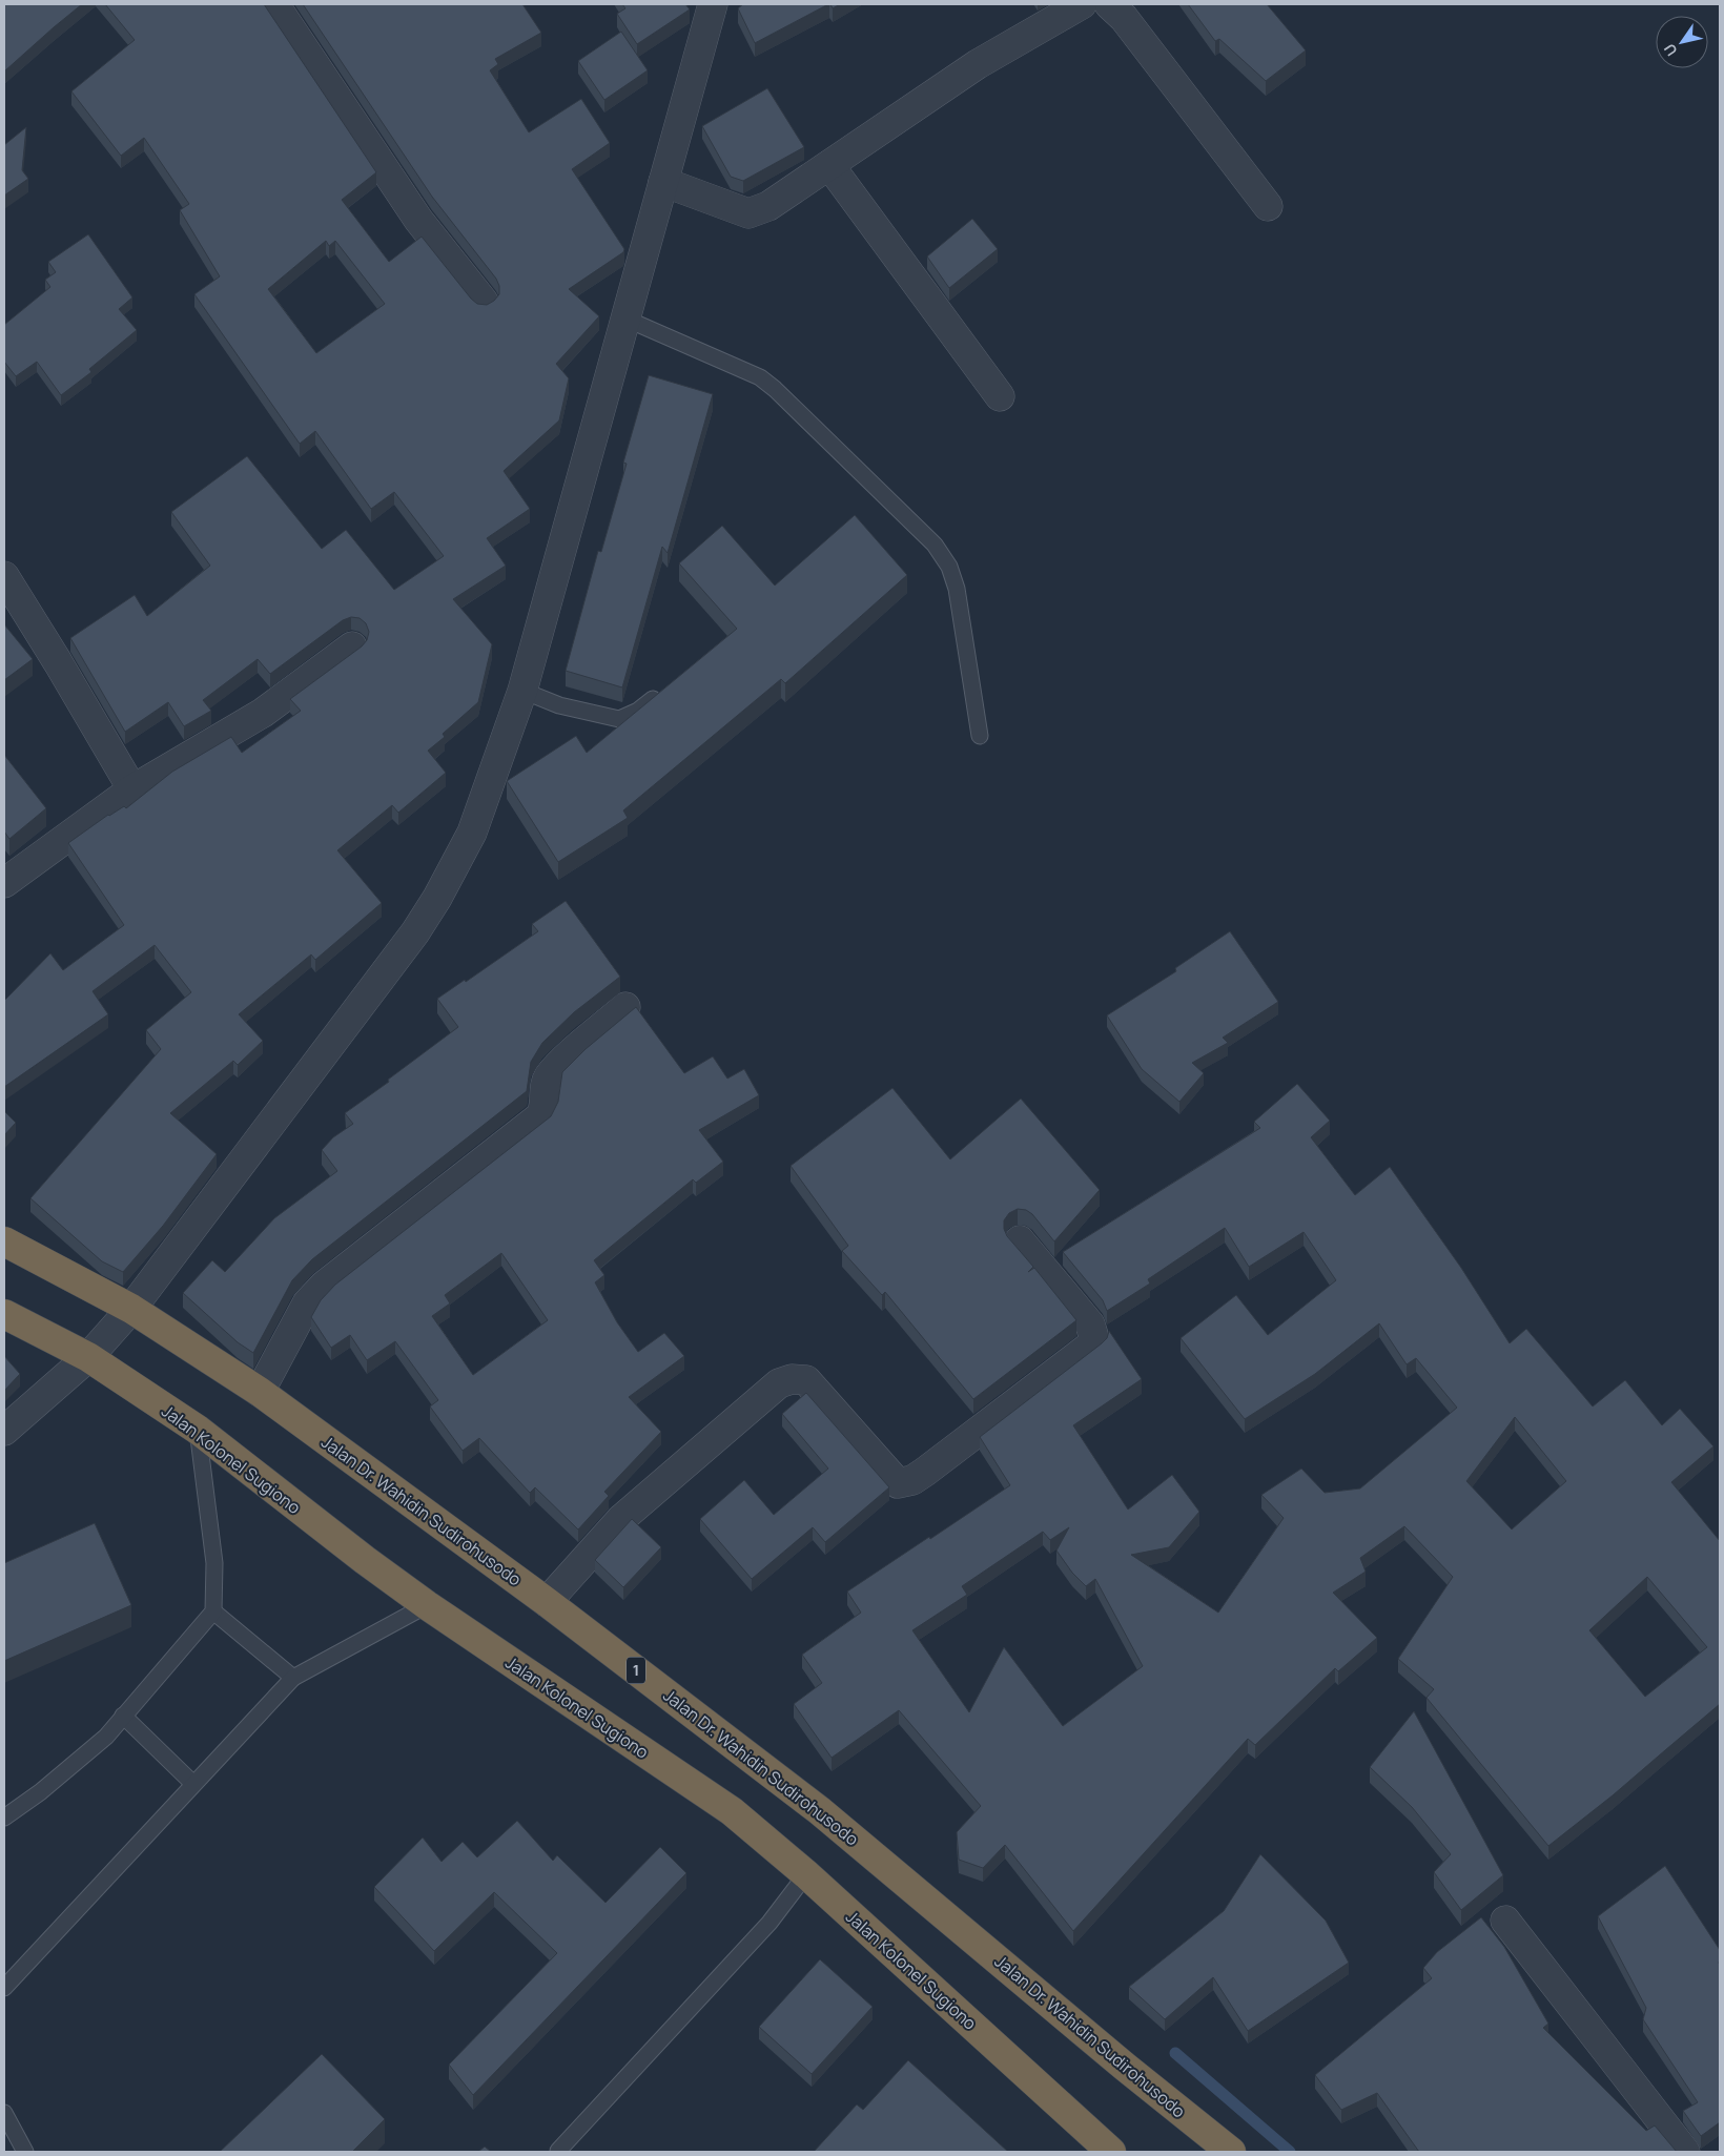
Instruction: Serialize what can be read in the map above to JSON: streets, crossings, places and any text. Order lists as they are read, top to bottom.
{
  "streets": {
    "highway": ["Jalan Kolonel Sugiono", "Jalan Dr. Wahidin Sudirohusodo", "1"]
  },
  "north": "bottom left"
}
